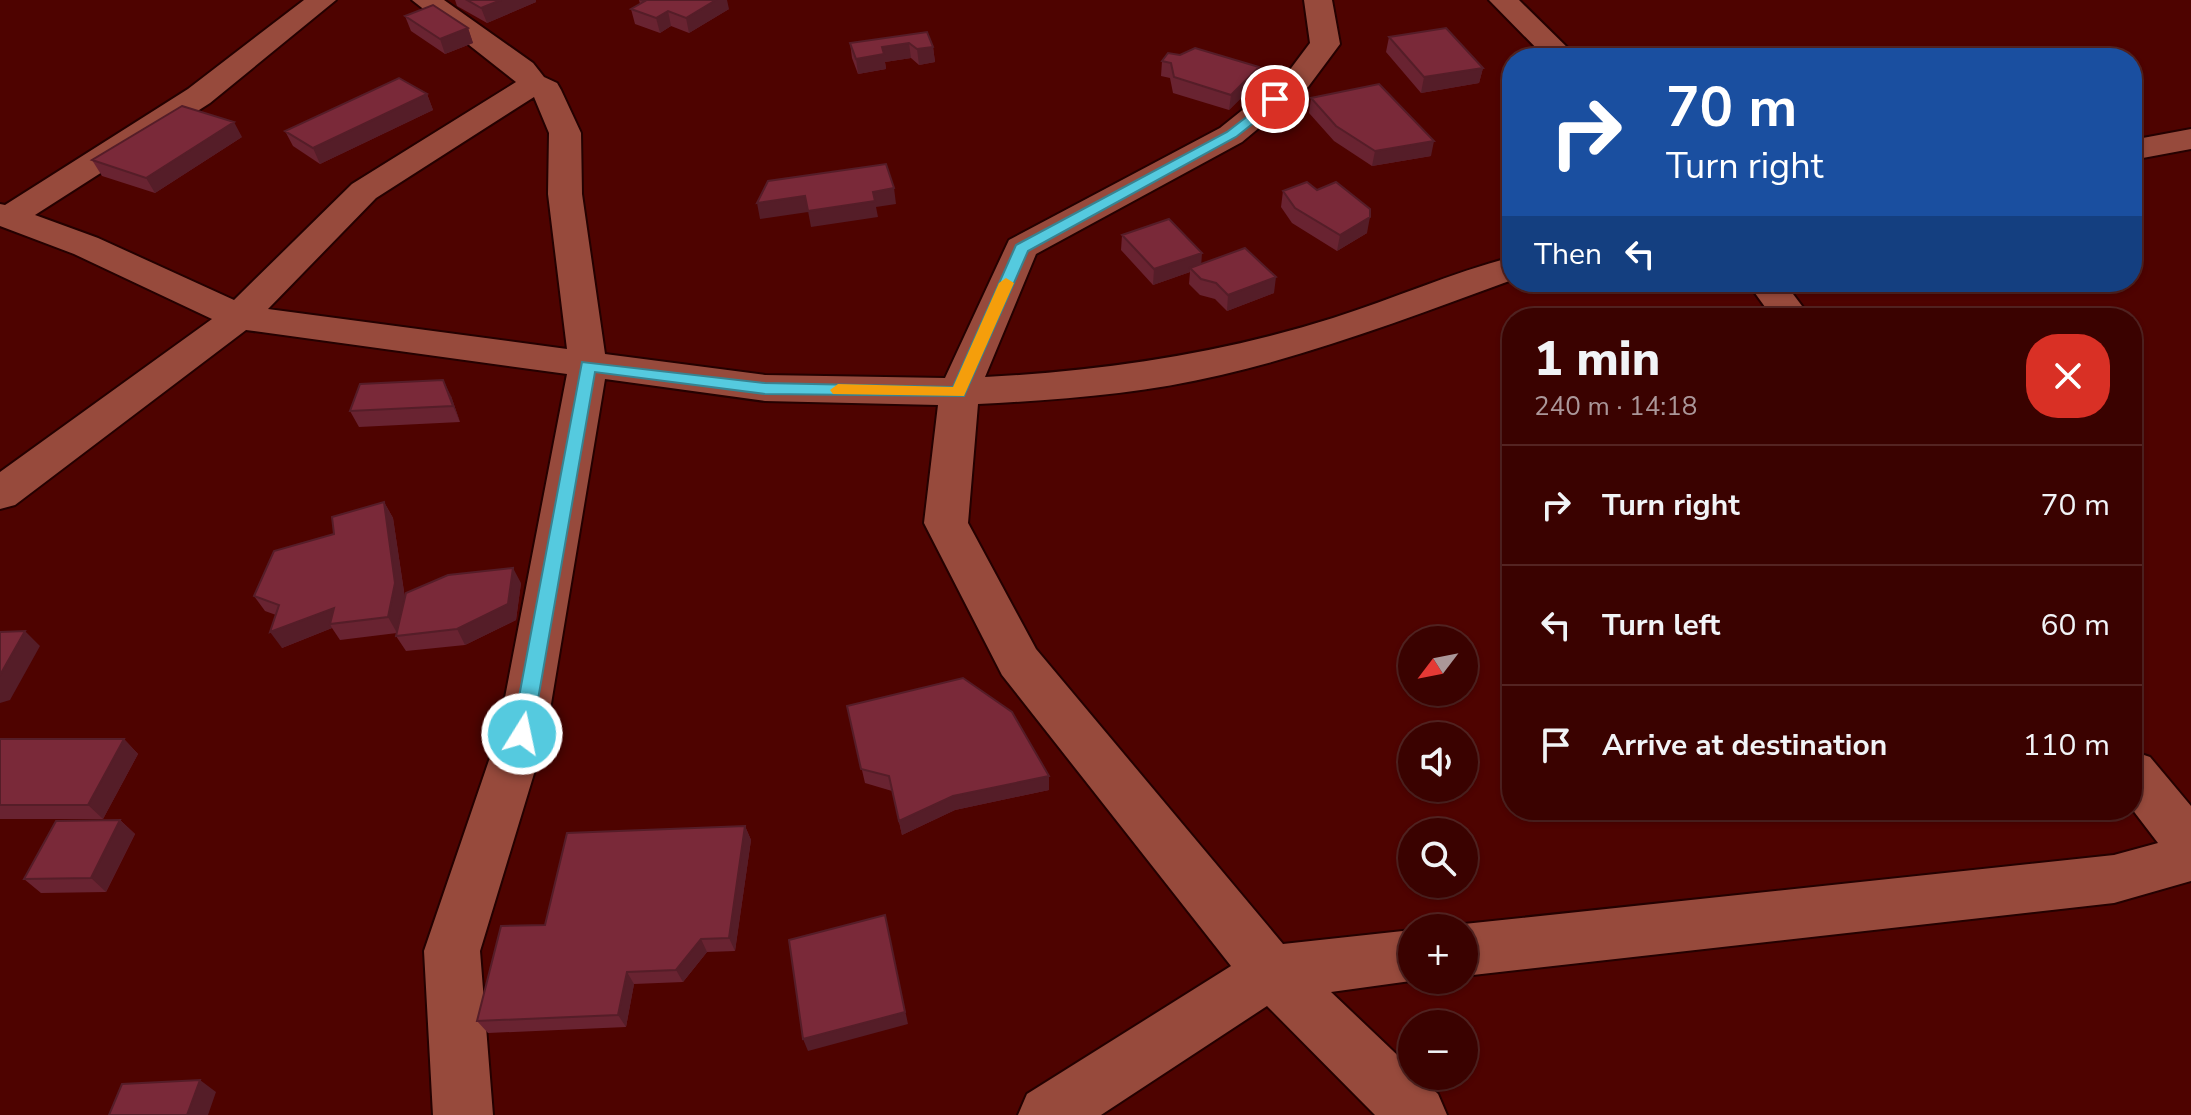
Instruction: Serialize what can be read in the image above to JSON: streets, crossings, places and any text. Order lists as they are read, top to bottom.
{
  "north": "bottom left",
  "page": {
    "turn": ["70 m", "Turn right"],
    "then": "Then",
    "heading": ["1 min", "240 m · 14:18"],
    "list": [
      {
        "name": "Turn right",
        "value": "70 m"
      },
      {
        "name": "Turn left",
        "value": "60 m"
      },
      {
        "name": "Arrive at destination",
        "value": "110 m"
      }
    ],
    "map_buttons": ["+", "−"]
  }
}
